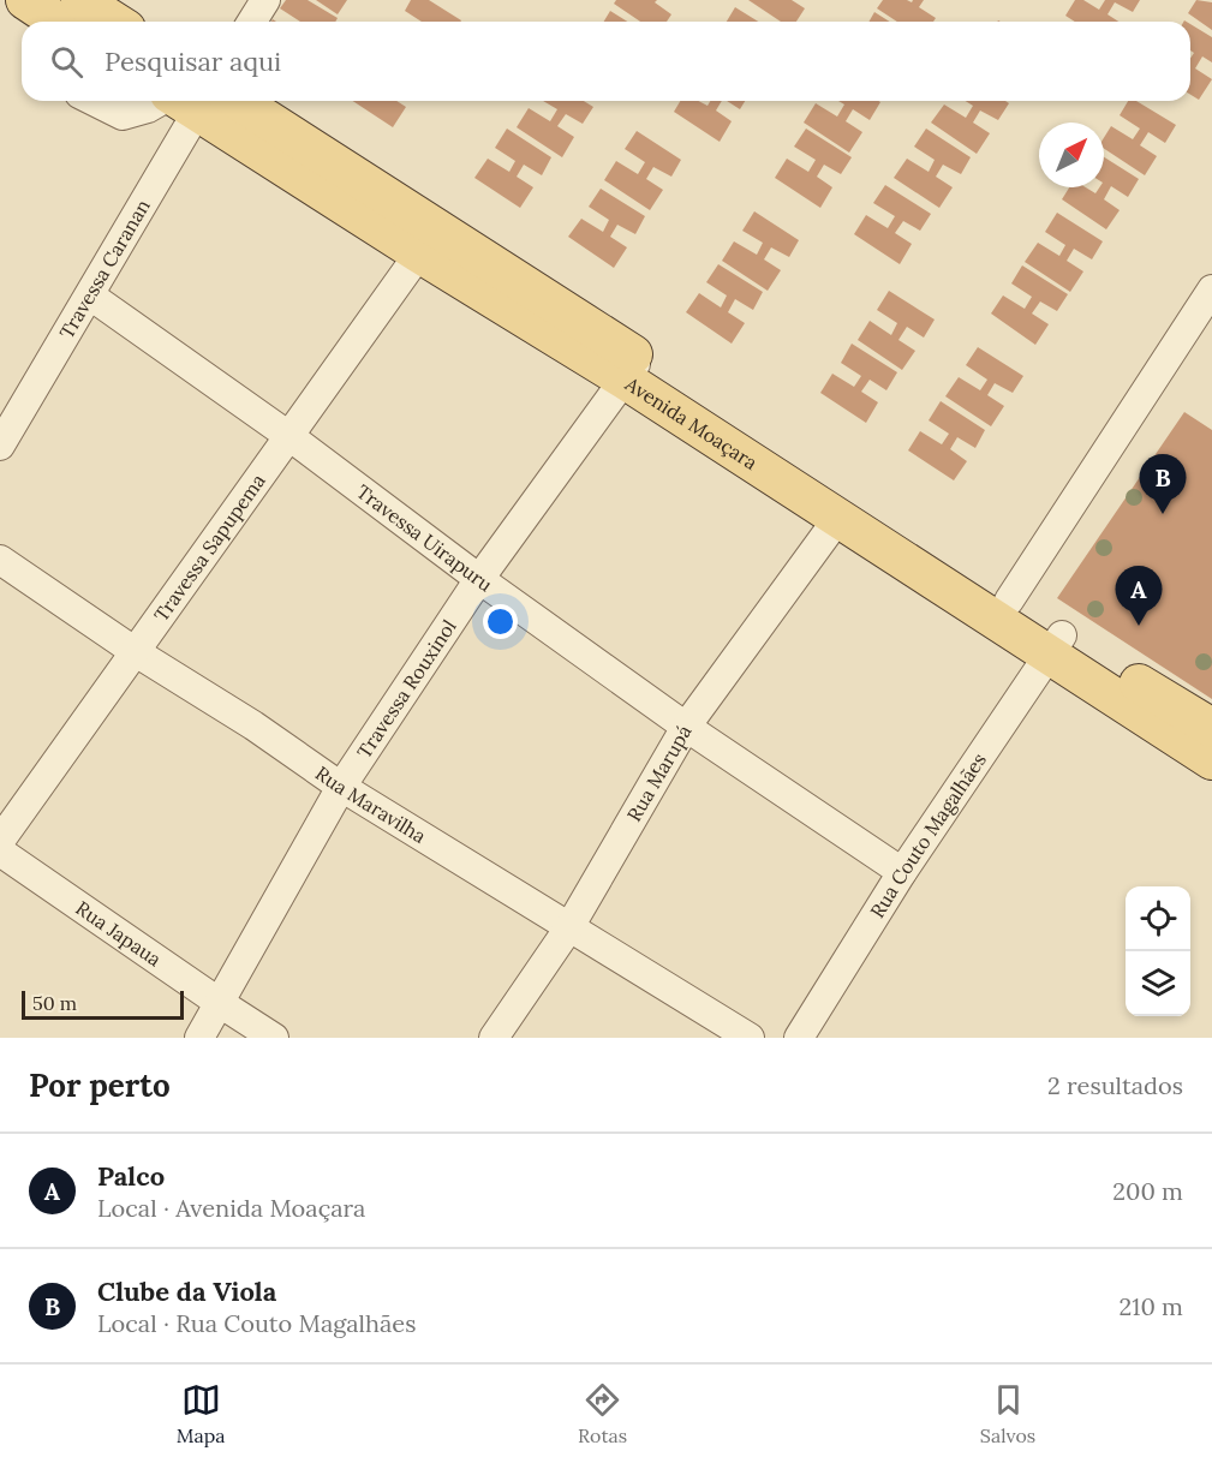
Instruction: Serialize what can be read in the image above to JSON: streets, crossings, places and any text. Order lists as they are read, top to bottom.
{
  "streets": {
    "main road": ["Avenida Moaçara"],
    "street": [
      "Travessa Caranan",
      "Travessa Uirapuru",
      "Travessa Sapupema",
      "Travessa Rouxinol",
      "Rua Marupá",
      "Rua Maravilha",
      "Rua Couto Magalhães",
      "Rua Japaua"
    ]
  },
  "crossings": [
    ["Travessa Caranan", "Travessa Uirapuru"],
    ["Avenida Moaçara", "Travessa Sapupema"],
    ["Avenida Moaçara", "Travessa Rouxinol"],
    ["Avenida Moaçara", "Rua Marupá"],
    ["Avenida Moaçara", "Rua Couto Magalhães"],
    ["Travessa Uirapuru", "Travessa Sapupema"],
    ["Travessa Uirapuru", "Travessa Rouxinol"],
    ["Travessa Uirapuru", "Rua Marupá"],
    ["Travessa Uirapuru", "Rua Couto Magalhães"],
    ["Travessa Sapupema", "Rua Maravilha"],
    ["Travessa Rouxinol", "Rua Maravilha"],
    ["Travessa Rouxinol", "Rua Japaua"],
    ["Rua Marupá", "Rua Maravilha"]
  ],
  "scale_bar": "50 m",
  "north": "top right",
  "page": {
    "search": "Pesquisar aqui",
    "pins": ["B", "A"],
    "scale": "50 m",
    "heading": ["Por perto", "2 resultados"],
    "list": [
      {
        "mark": "A",
        "name": "Palco",
        "note": "Local · Avenida Moaçara",
        "value": "200 m"
      },
      {
        "mark": "B",
        "name": "Clube da Viola",
        "note": "Local · Rua Couto Magalhães",
        "value": "210 m"
      }
    ],
    "nav": ["Mapa", "Rotas", "Salvos"]
  }
}
